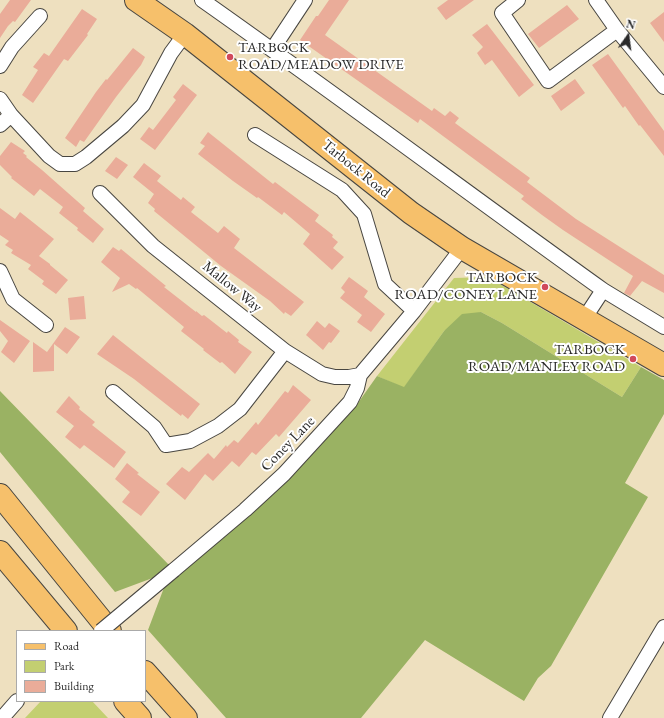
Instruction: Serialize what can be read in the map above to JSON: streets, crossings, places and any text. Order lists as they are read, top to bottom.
{
  "streets": {
    "main road": ["Tarbock Road"],
    "street": ["Mallow Way", "Coney Lane"]
  },
  "crossings": [
    ["Tarbock Road", "Coney Lane"],
    ["Mallow Way", "Coney Lane"]
  ],
  "places": ["TARBOCK ROAD/MEADOW DRIVE", "TARBOCK ROAD/CONEY LANE", "TARBOCK ROAD/MANLEY ROAD"],
  "legend": ["Road", "Park", "Building"],
  "north": "top"
}
